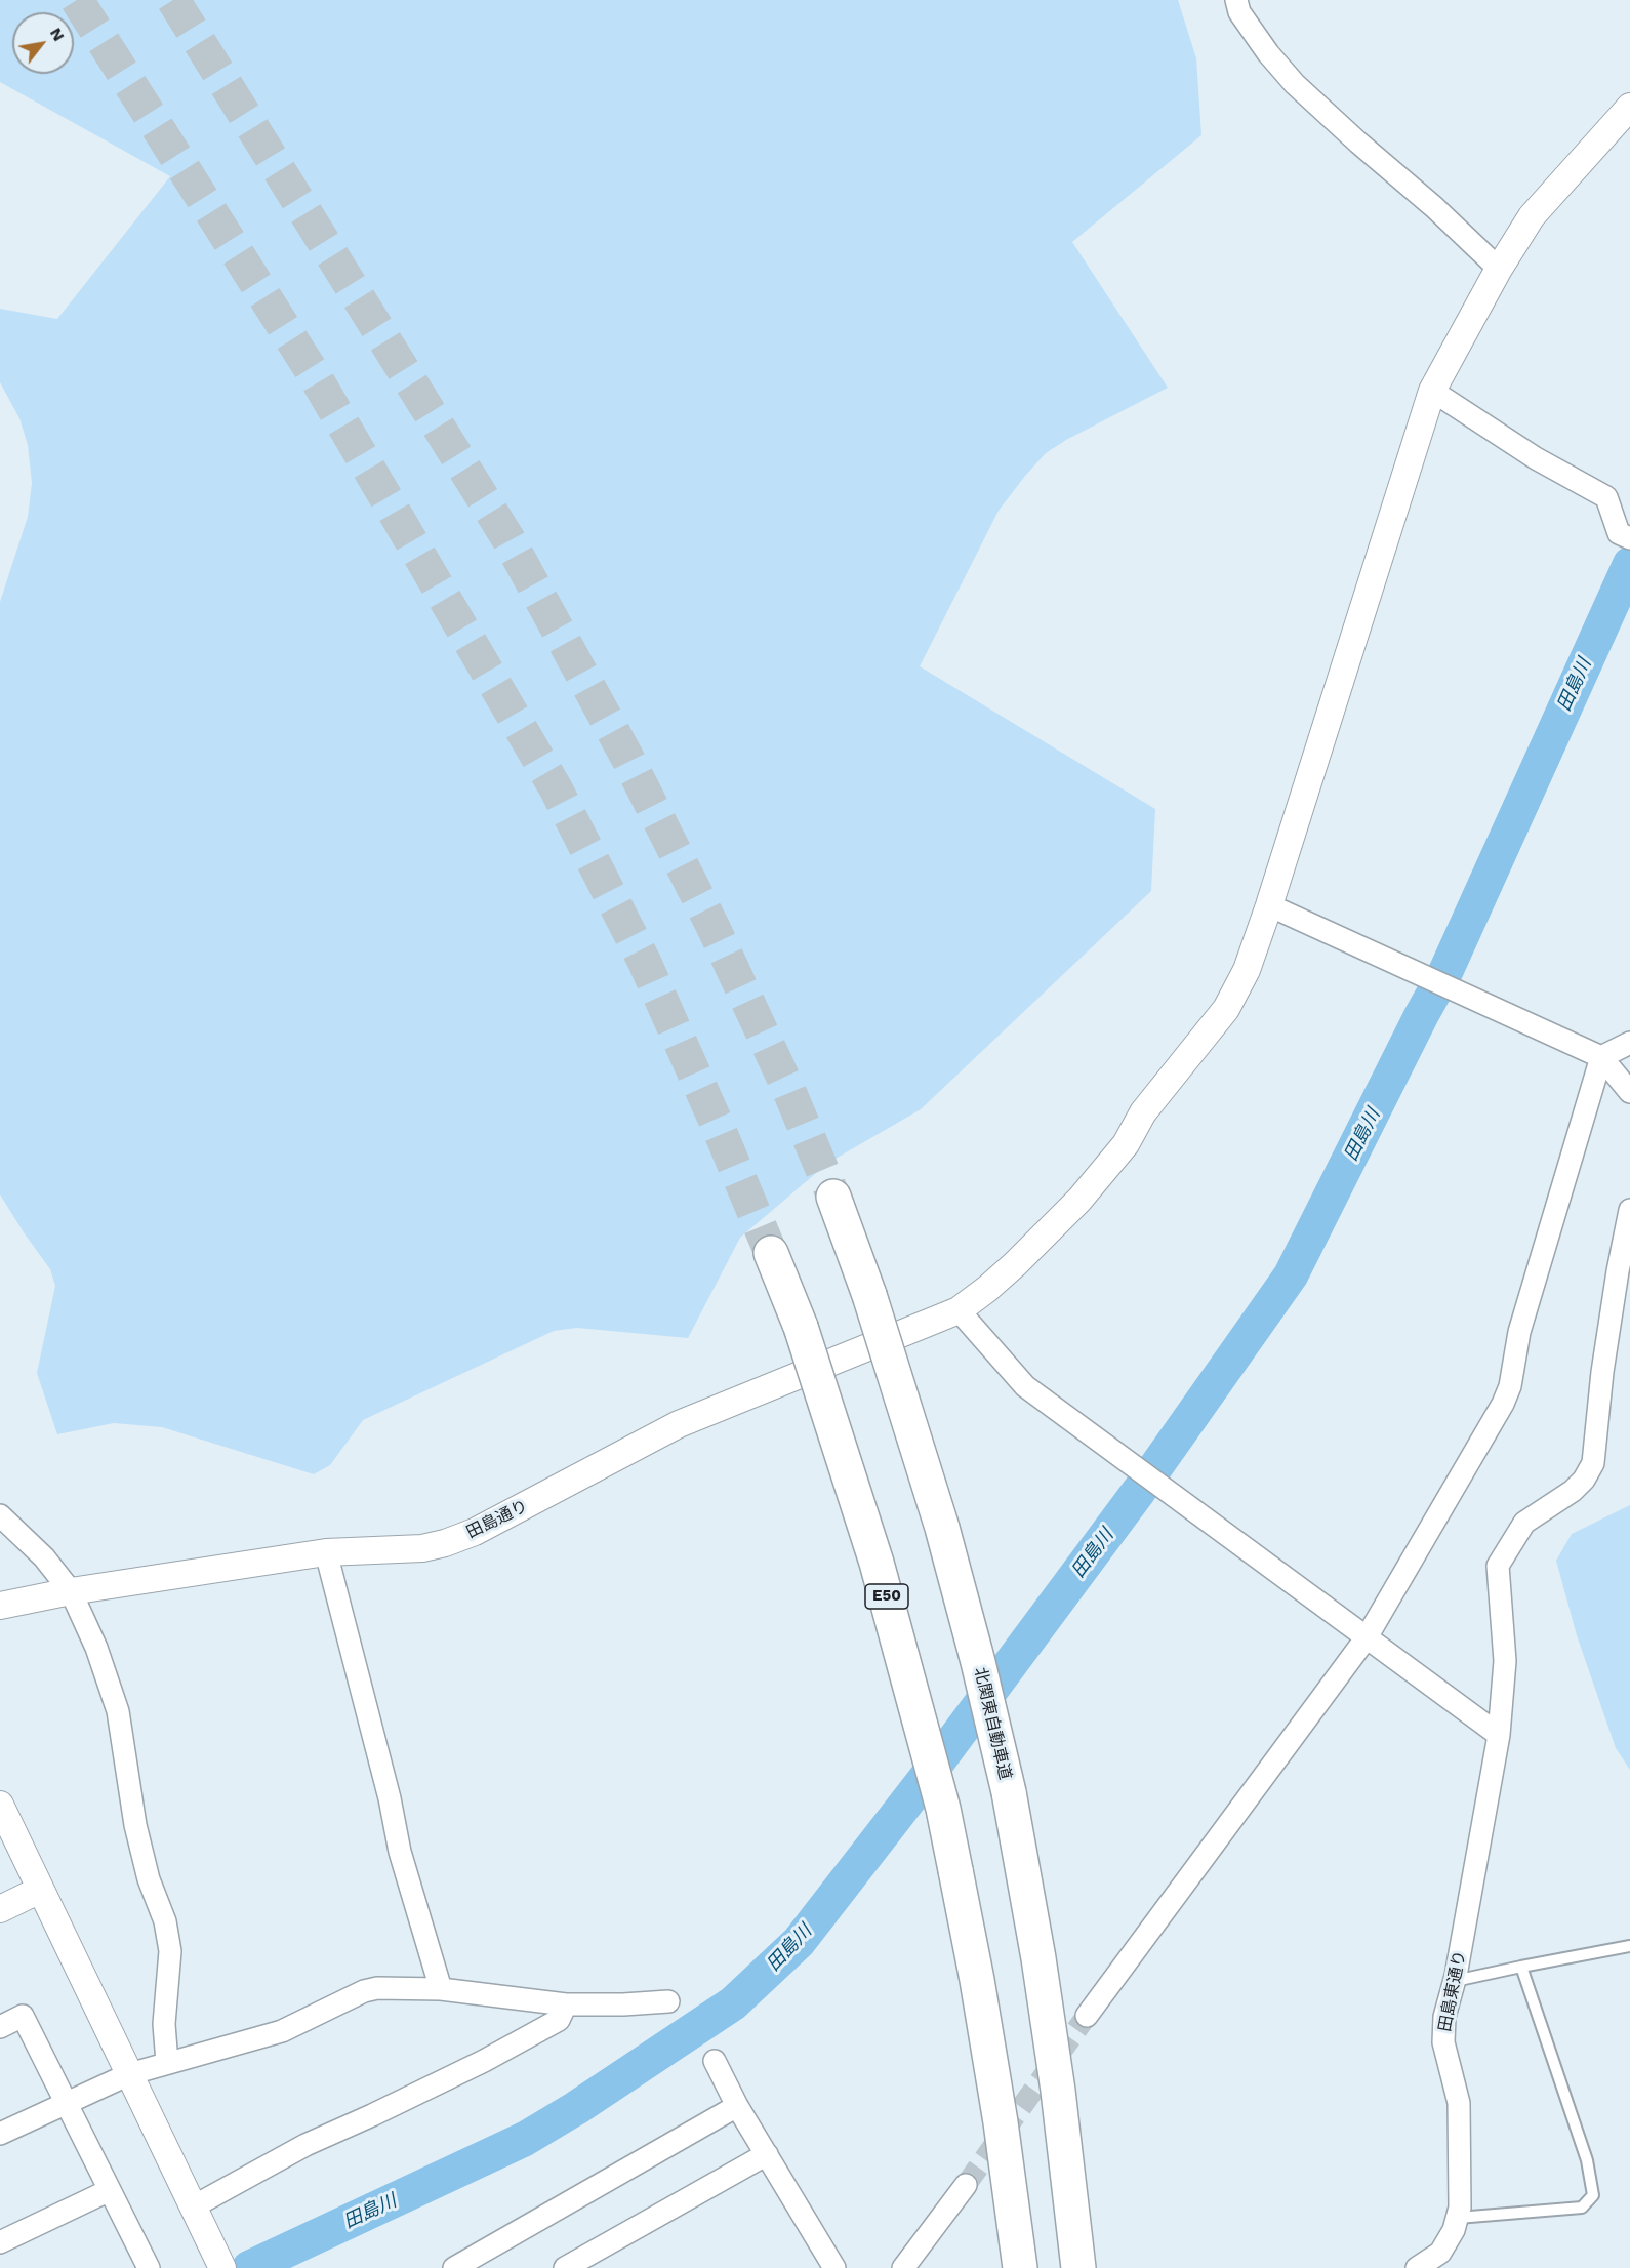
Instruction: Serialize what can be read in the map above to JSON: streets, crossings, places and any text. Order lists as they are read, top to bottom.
{
  "streets": {
    "highway": ["E50", "北関東自動車道"],
    "street": ["田島通り", "田島東通り"]
  },
  "water": ["田島川"],
  "north": "top right"
}
